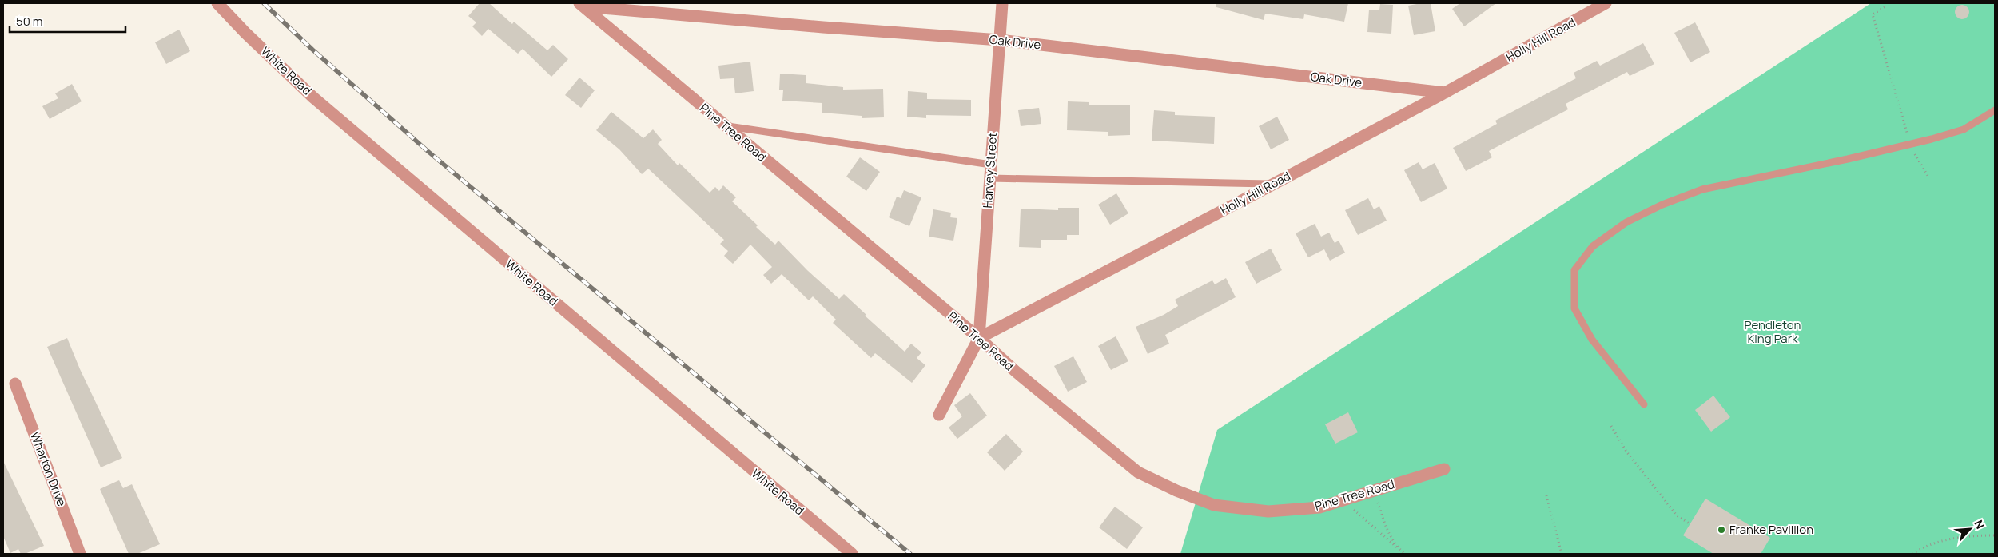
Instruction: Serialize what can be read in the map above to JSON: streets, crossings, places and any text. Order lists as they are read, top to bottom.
{
  "streets": {
    "street": [
      "Holly Hill Road",
      "Oak Drive",
      "White Road",
      "Pine Tree Road",
      "Harvey Street",
      "Wharton Drive"
    ]
  },
  "crossings": [
    ["Holly Hill Road", "Oak Drive"],
    ["Holly Hill Road", "Pine Tree Road"],
    ["Holly Hill Road", "Harvey Street"],
    ["Oak Drive", "Pine Tree Road"],
    ["Oak Drive", "Harvey Street"],
    ["Pine Tree Road", "Harvey Street"]
  ],
  "parks": ["Pendleton King Park"],
  "places": ["Franke Pavillion"],
  "scale_bar": "50 m",
  "north": "top right"
}
